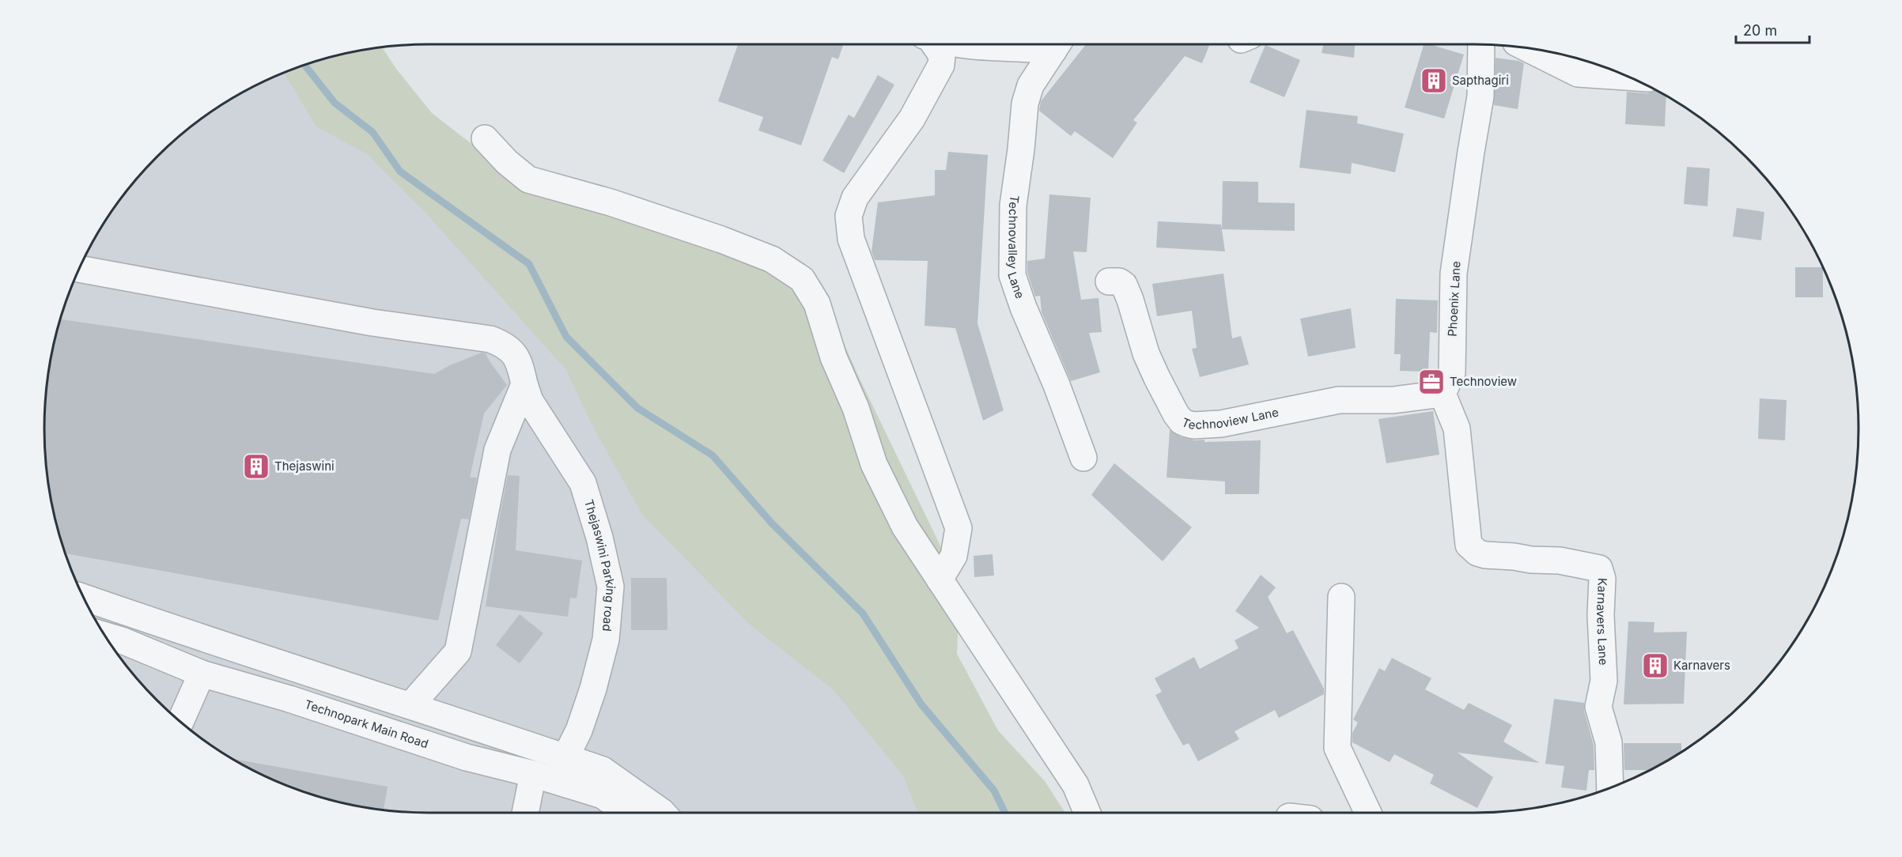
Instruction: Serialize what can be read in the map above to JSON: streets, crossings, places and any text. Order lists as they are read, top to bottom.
{
  "streets": {
    "street": [
      "Technovalley Lane",
      "Phoenix Lane",
      "Technoview Lane",
      "Thejaswini Parking road",
      "Karnavers Lane",
      "Technopark Main Road"
    ]
  },
  "crossings": [
    ["Phoenix Lane", "Technoview Lane"],
    ["Phoenix Lane", "Karnavers Lane"],
    ["Technoview Lane", "Karnavers Lane"]
  ],
  "places": {
    "building": ["Sapthagiri", "Thejaswini", "Karnavers"],
    "office": ["Technoview"]
  },
  "scale_bar": "20 m"
}
